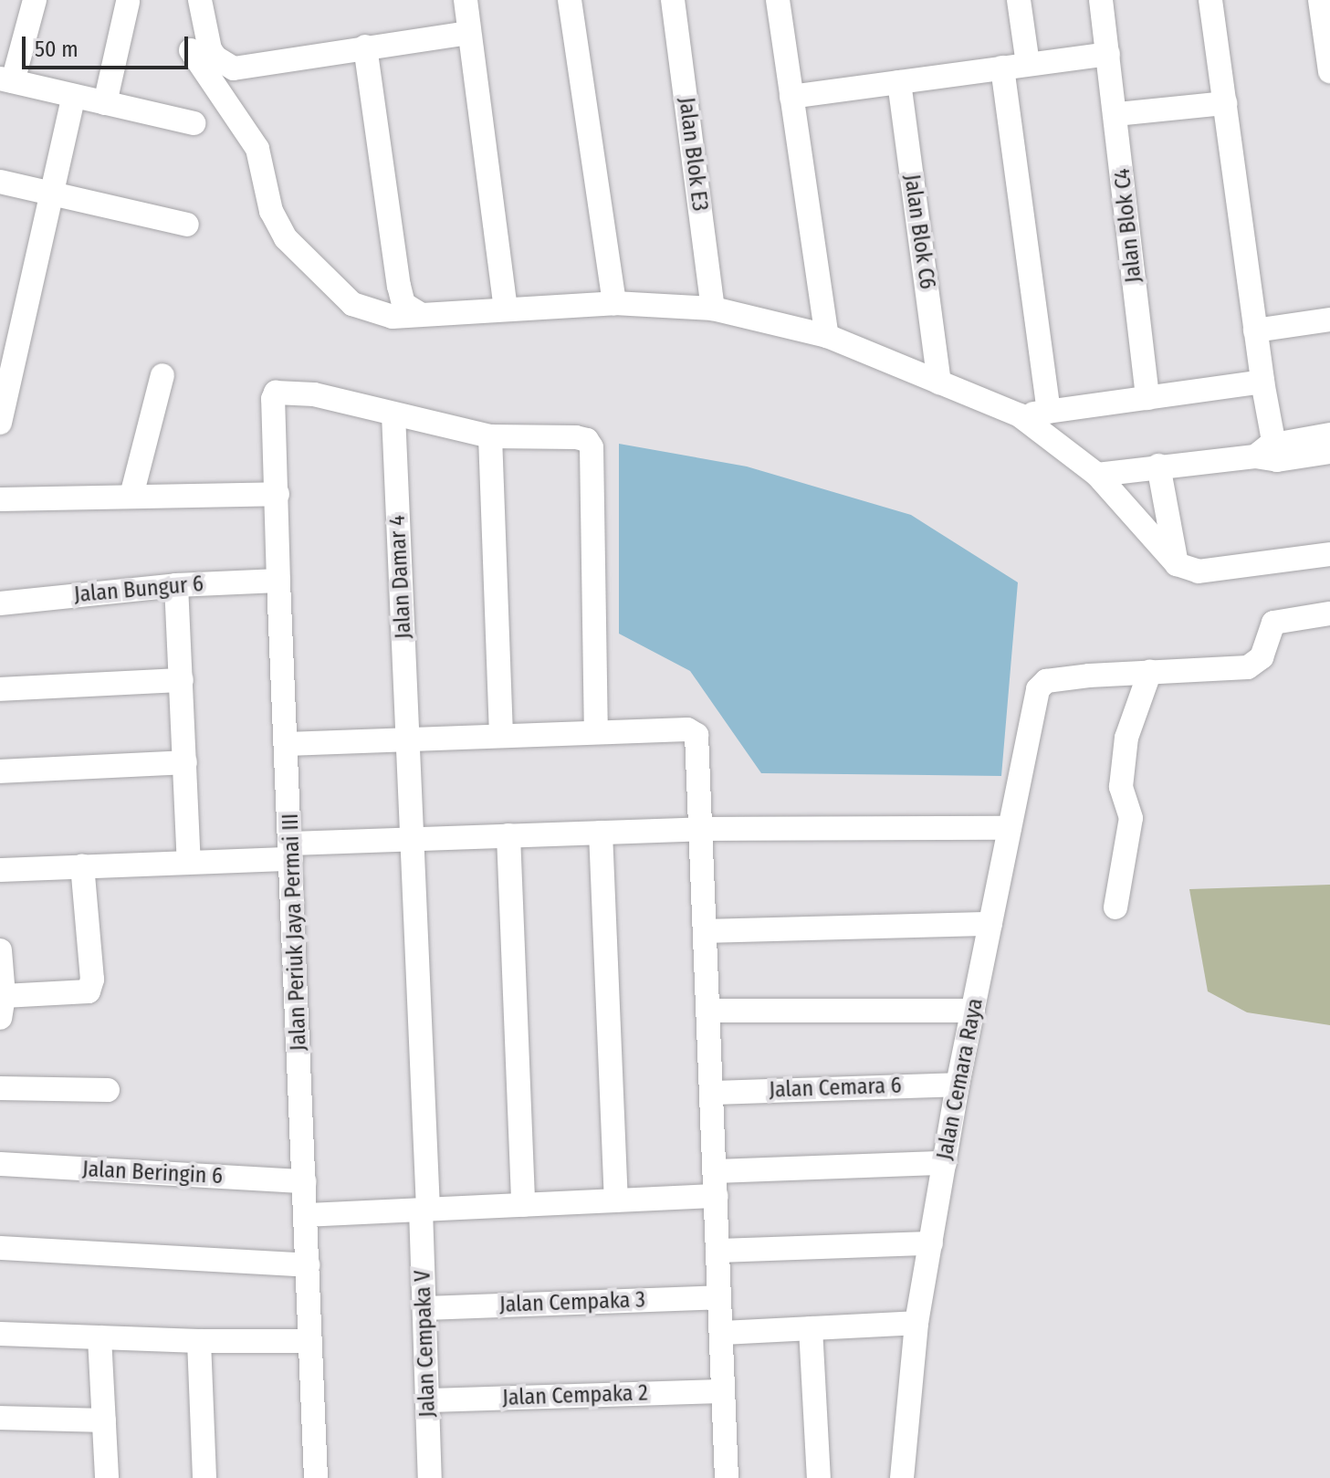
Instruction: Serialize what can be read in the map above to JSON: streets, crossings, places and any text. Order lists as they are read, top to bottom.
{
  "streets": {
    "street": [
      "Jalan Blok E3",
      "Jalan Blok C4",
      "Jalan Blok C6",
      "Jalan Damar 4",
      "Jalan Bungur 6",
      "Jalan Periuk Jaya Permai III",
      "Jalan Cemara Raya",
      "Jalan Cemara 6",
      "Jalan Beringin 6",
      "Jalan Cempaka 3",
      "Jalan Cempaka V",
      "Jalan Cempaka 2"
    ]
  },
  "crossings": [
    ["Jalan Damar 4", "Jalan Periuk Jaya Permai III"],
    ["Jalan Damar 4", "Jalan Cempaka V"],
    ["Jalan Bungur 6", "Jalan Periuk Jaya Permai III"],
    ["Jalan Periuk Jaya Permai III", "Jalan Beringin 6"],
    ["Jalan Cemara Raya", "Jalan Cemara 6"],
    ["Jalan Cempaka 3", "Jalan Cempaka V"],
    ["Jalan Cempaka V", "Jalan Cempaka 2"]
  ],
  "scale_bar": "50 m"
}
